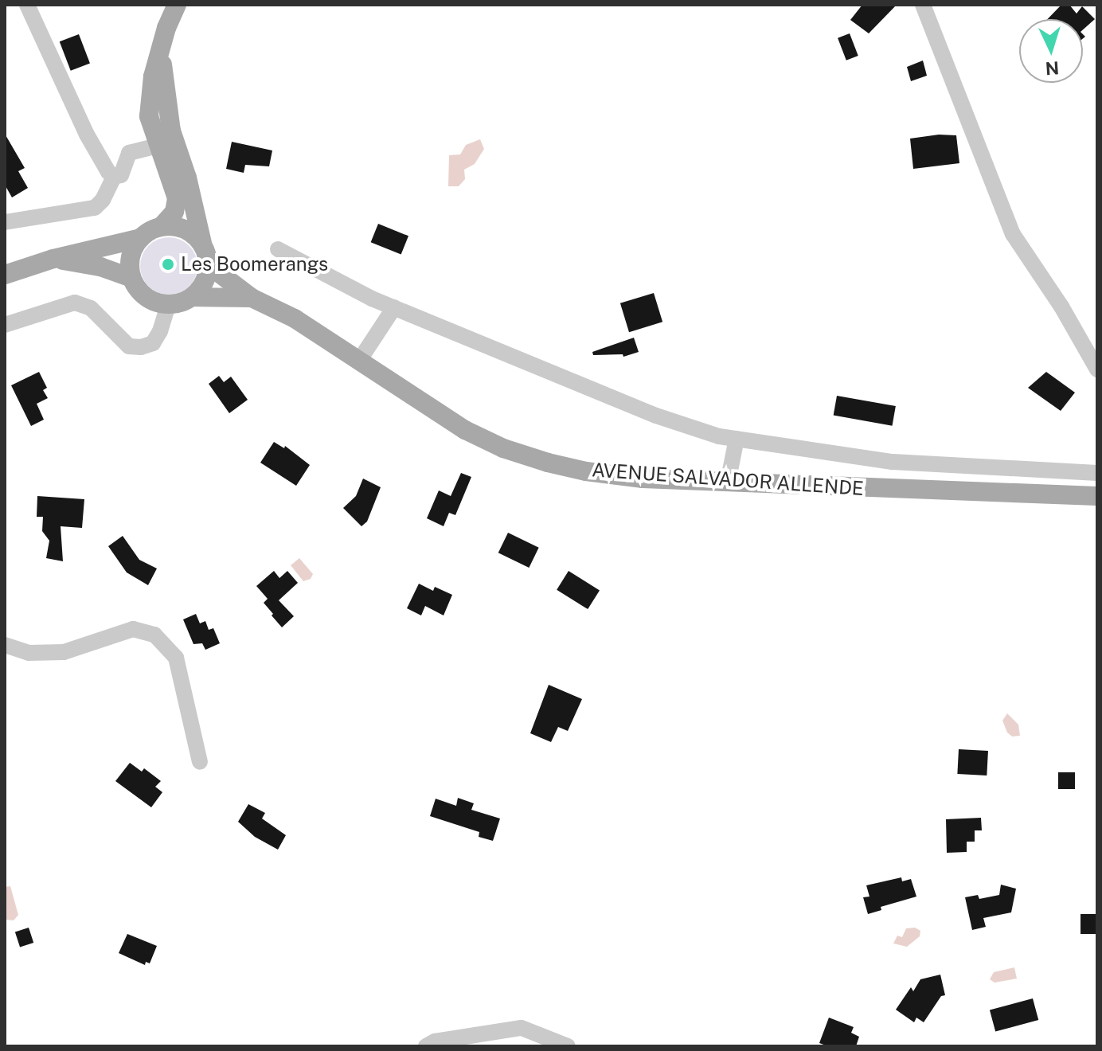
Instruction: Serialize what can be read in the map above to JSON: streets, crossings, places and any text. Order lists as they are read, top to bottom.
{
  "streets": {
    "main road": ["AVENUE SALVADOR ALLENDE"]
  },
  "places": ["Les Boomerangs"],
  "north": "bottom"
}
